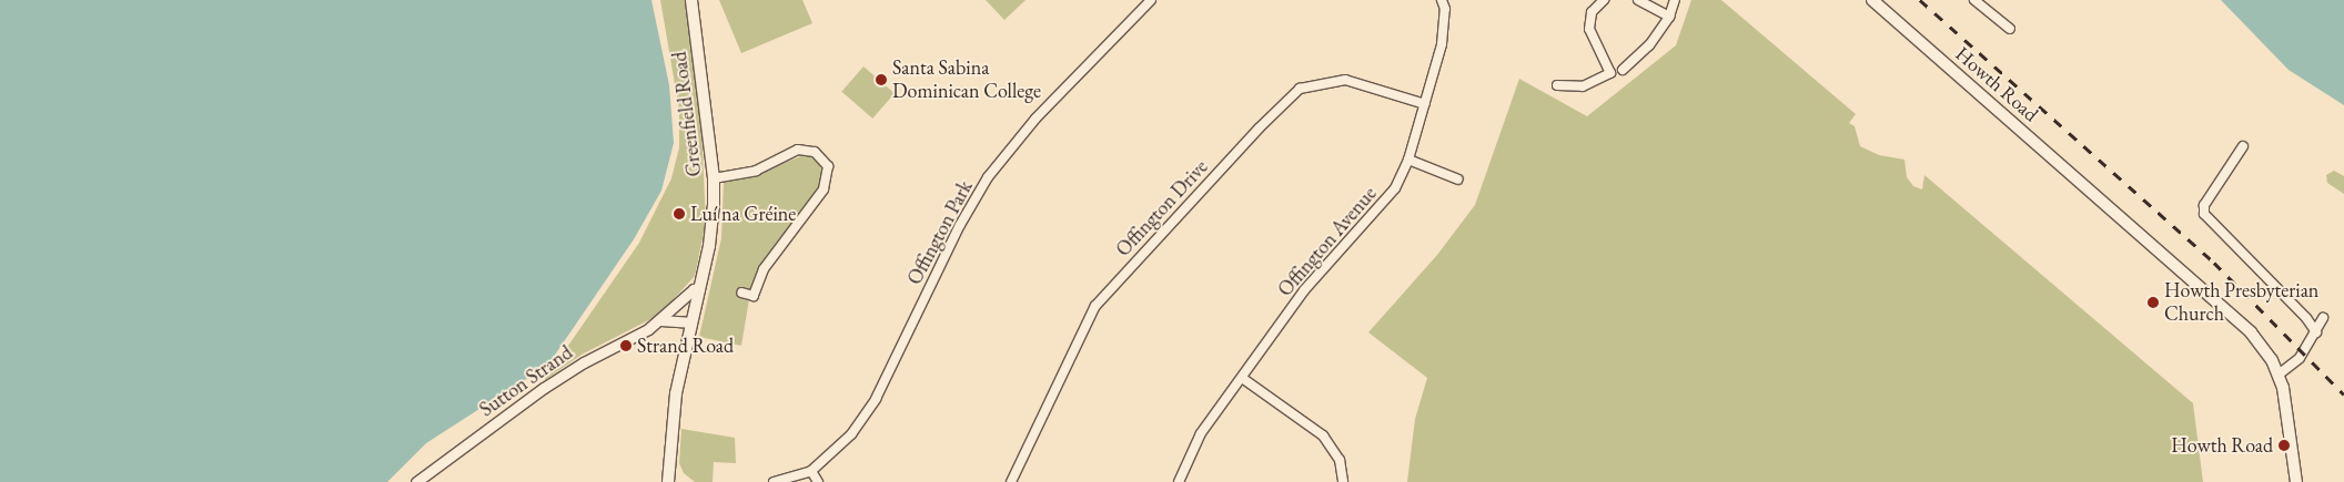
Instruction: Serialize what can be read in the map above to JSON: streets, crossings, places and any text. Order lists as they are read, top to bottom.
{
  "streets": {
    "main road": ["Howth Road", "Greenfield Road"],
    "street": [
      "Offington Drive",
      "Offington Park",
      "Offington Avenue",
      "Sutton Strand"
    ]
  },
  "crossings": [
    ["Greenfield Road", "Sutton Strand"],
    ["Offington Drive", "Offington Avenue"]
  ],
  "places": [
    "Santa Sabina Dominican College",
    "Luí na Gréine",
    "Howth Presbyterian Church",
    "Strand Road",
    "Howth Road"
  ]
}
